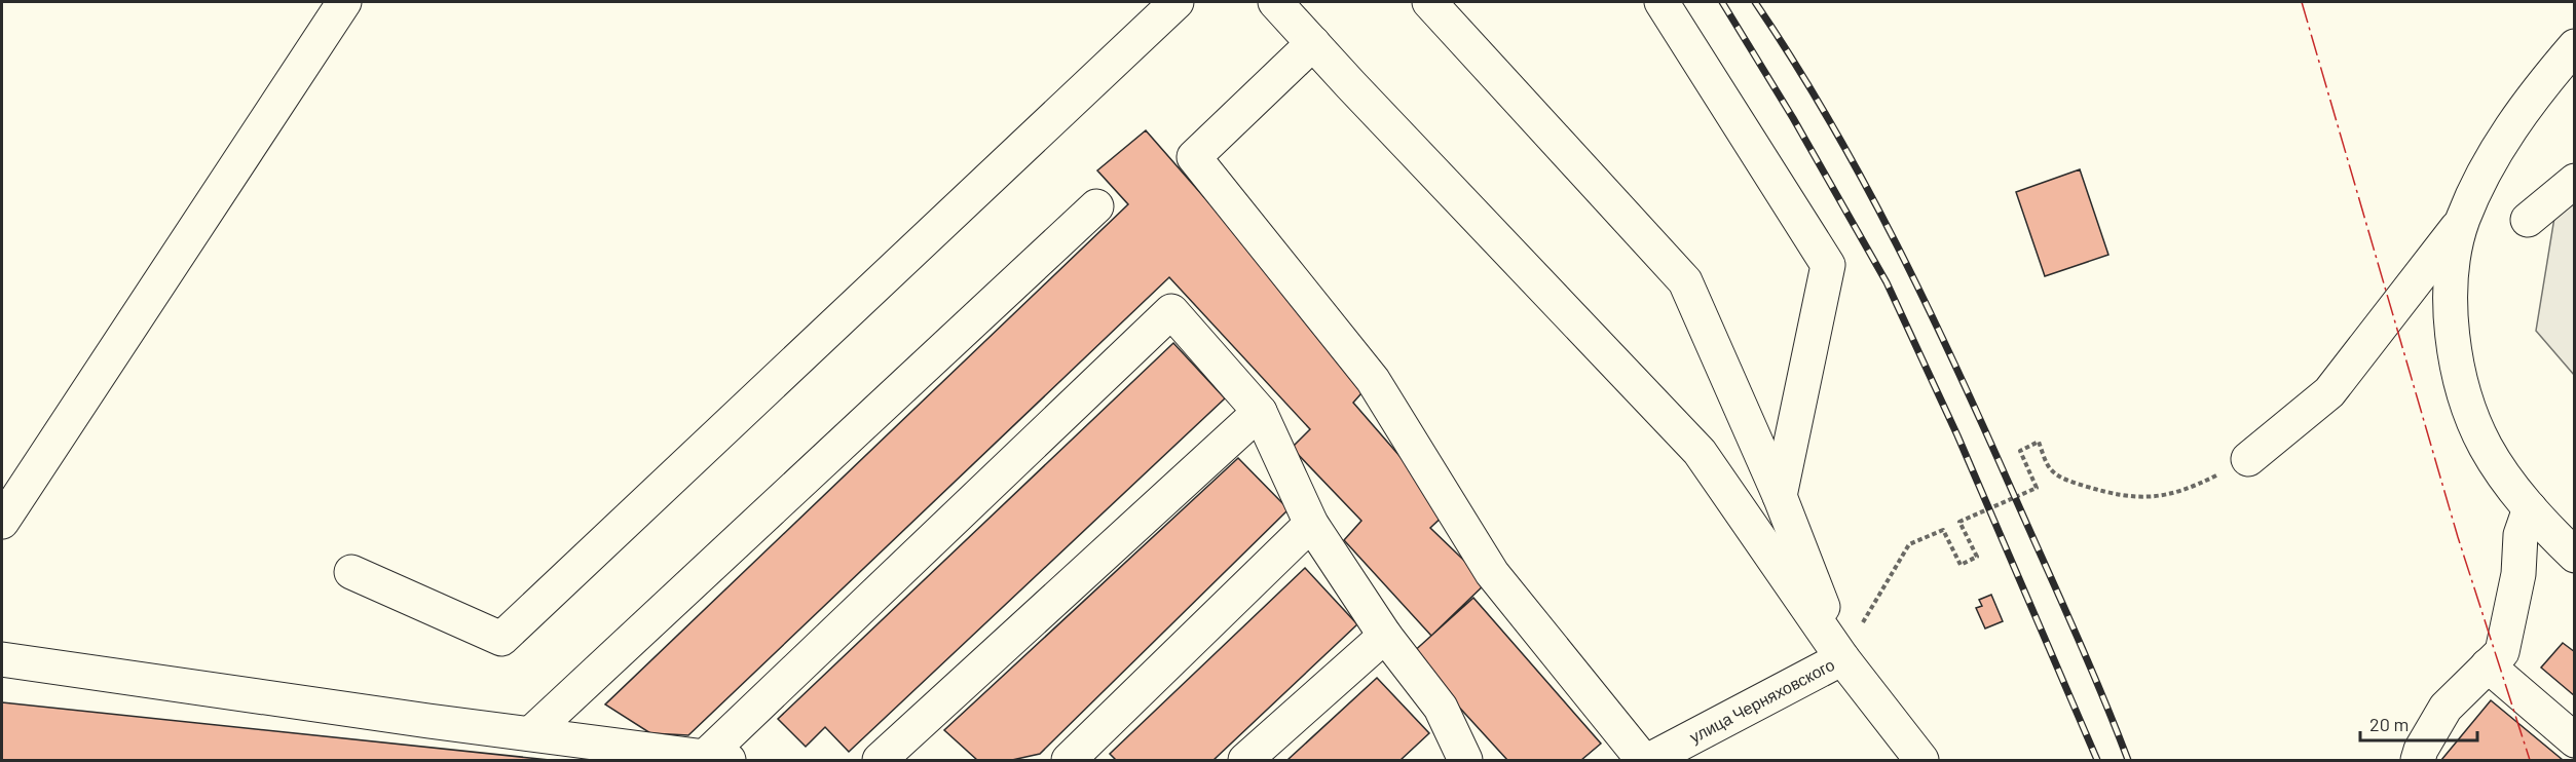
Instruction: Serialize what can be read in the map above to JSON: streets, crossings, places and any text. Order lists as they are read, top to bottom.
{
  "streets": {
    "street": ["улица Черняховского"]
  },
  "scale_bar": "20 m"
}
